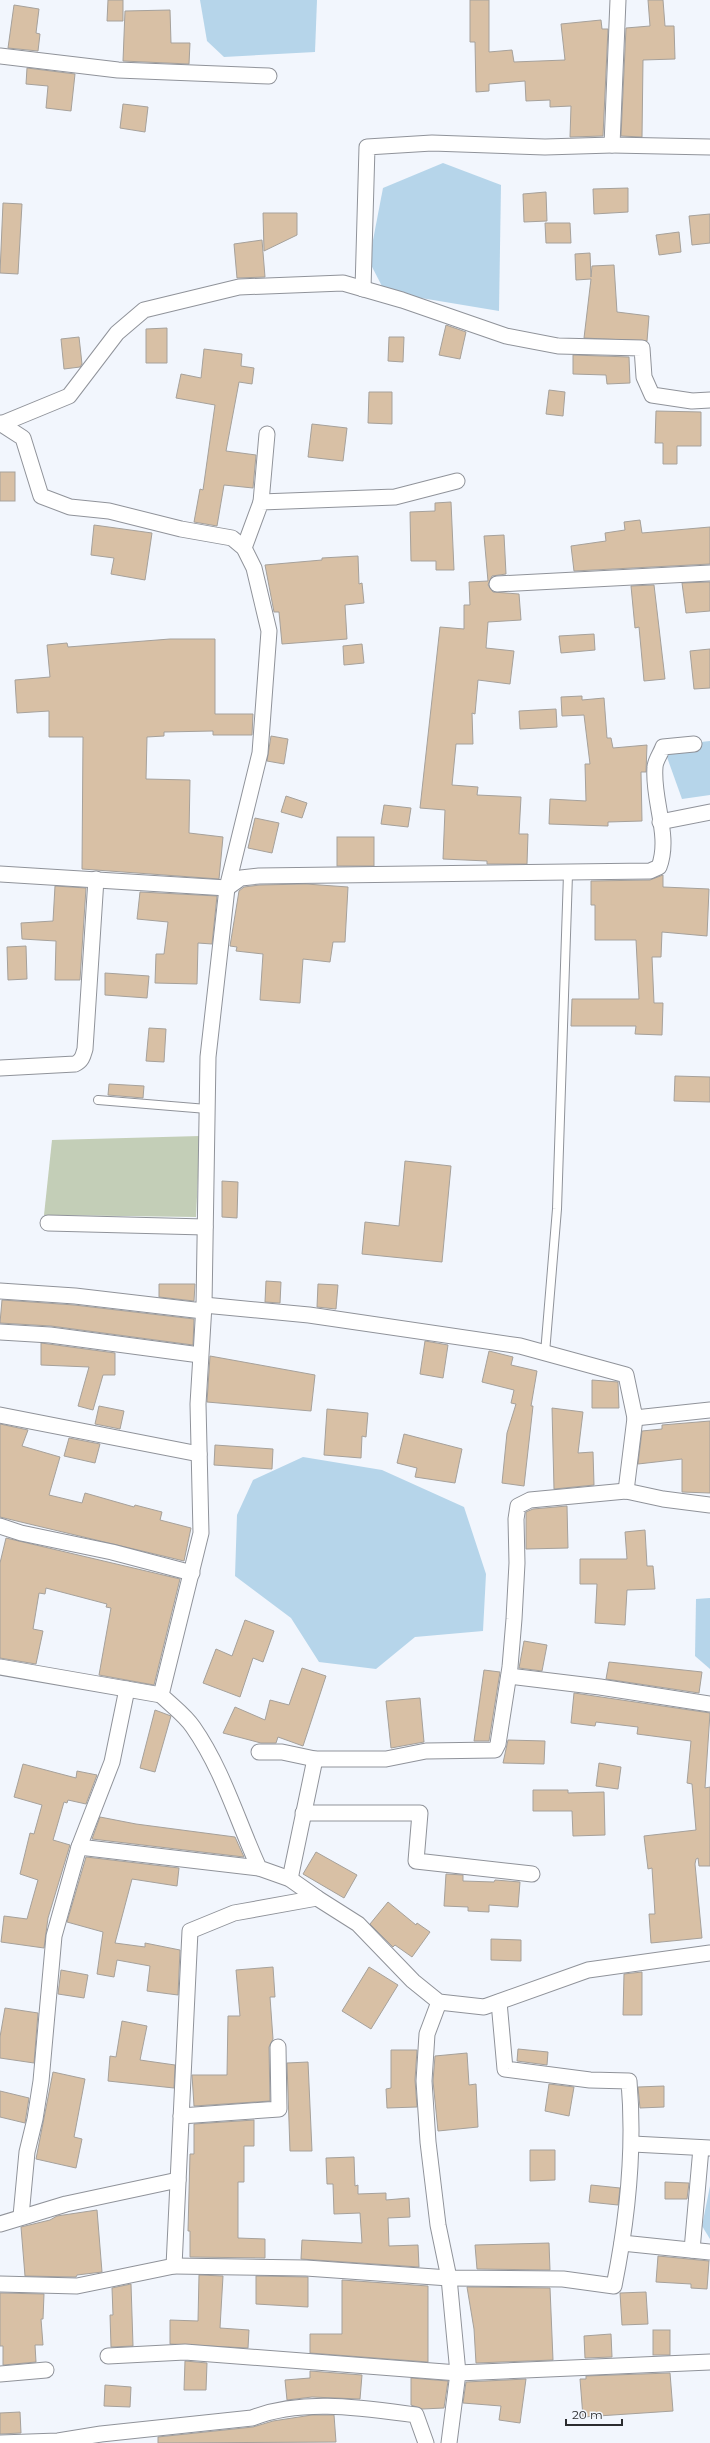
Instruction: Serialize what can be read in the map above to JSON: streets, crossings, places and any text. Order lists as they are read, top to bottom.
{
  "scale_bar": "20 m"
}
